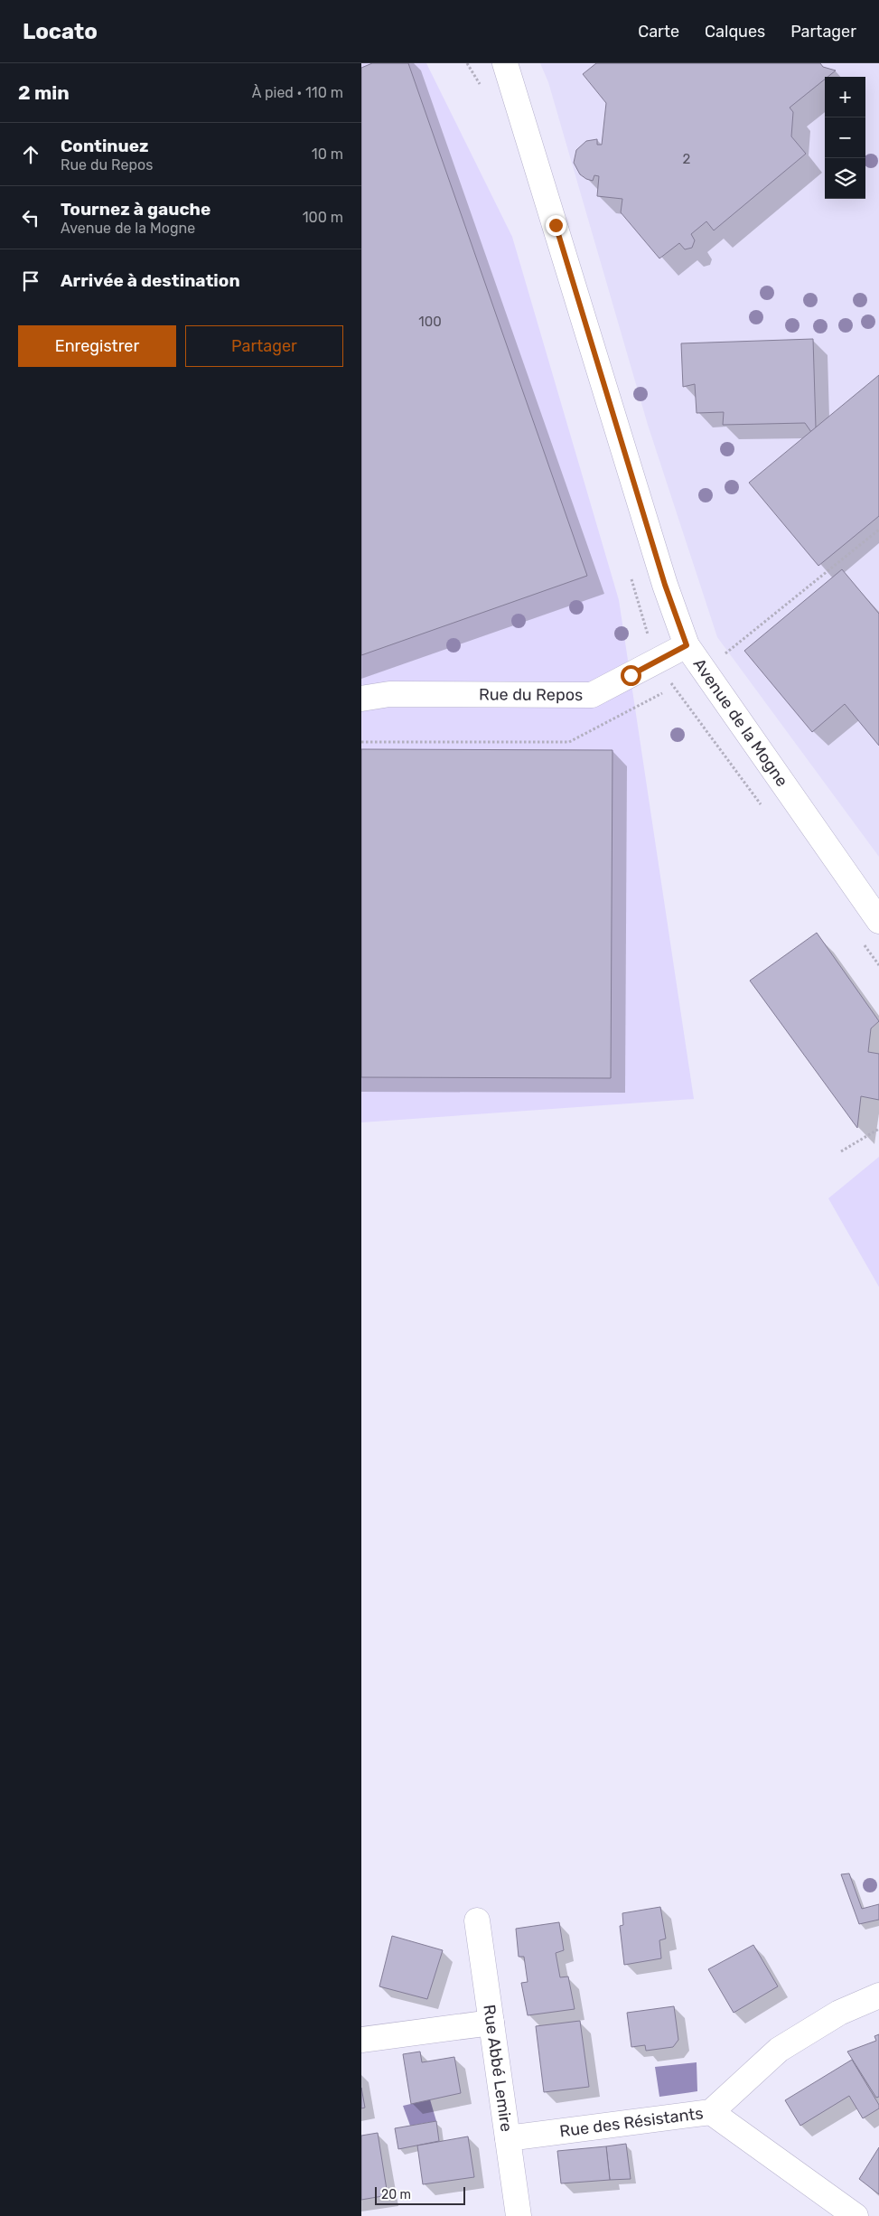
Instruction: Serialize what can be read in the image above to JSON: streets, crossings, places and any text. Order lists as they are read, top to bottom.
{
  "streets": {
    "street": [
      "Rue du Repos",
      "Avenue de la Mogne",
      "Rue Abbé Lemire",
      "Rue des Résistants"
    ]
  },
  "crossings": [
    ["Rue du Repos", "Avenue de la Mogne"],
    ["Rue Abbé Lemire", "Rue des Résistants"]
  ],
  "house_numbers": ["2", "100"],
  "scale_bar": "20 m",
  "page": {
    "header": "Locato",
    "nav": ["Carte", "Calques", "Partager"],
    "heading": ["2 min", "À pied · 110 m"],
    "map_buttons": ["+", "−"],
    "list": [
      ["Continuez", "Rue du Repos", "10 m"],
      ["Tournez à gauche", "Avenue de la Mogne", "100 m"],
      "Arrivée à destination"
    ],
    "buttons": ["Enregistrer", "Partager"],
    "scale": "20 m"
  }
}
